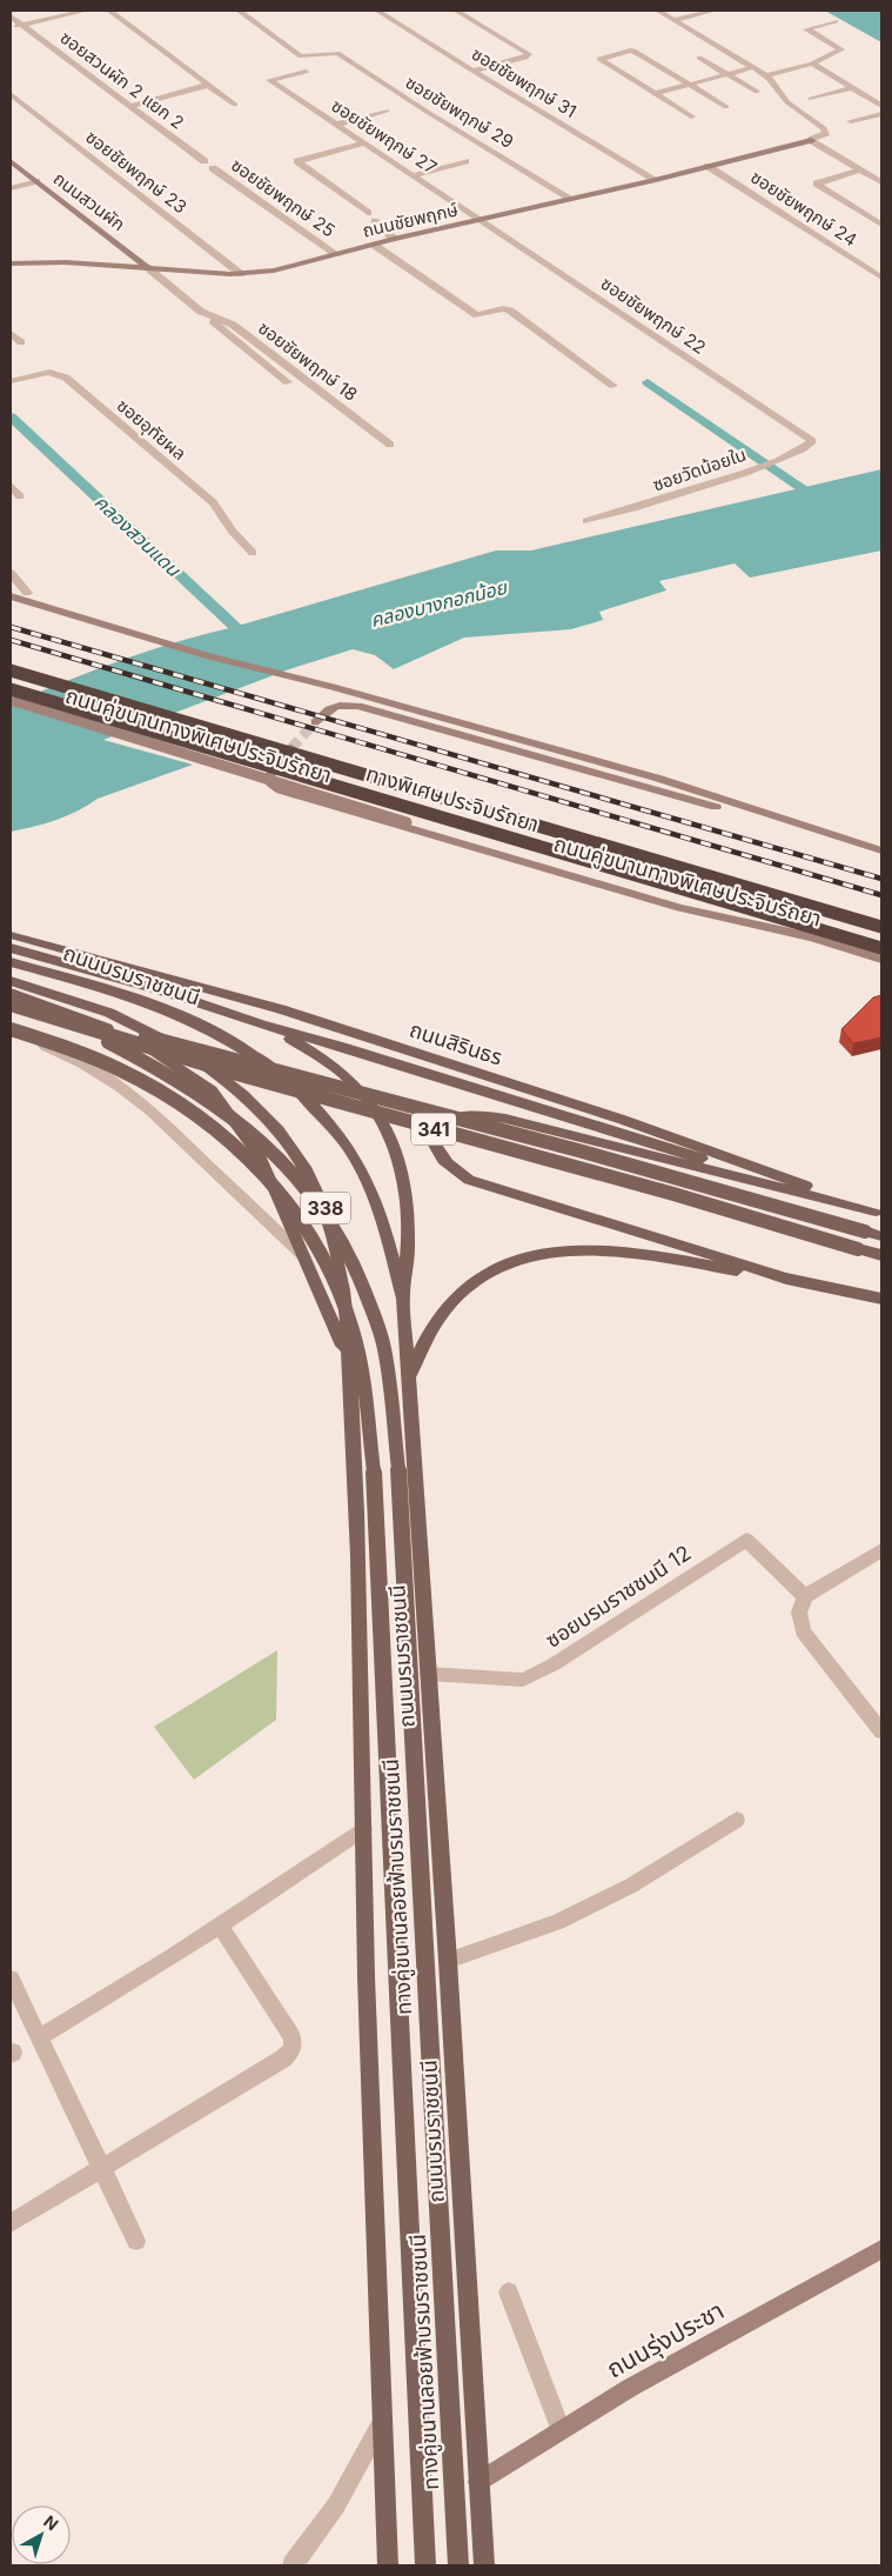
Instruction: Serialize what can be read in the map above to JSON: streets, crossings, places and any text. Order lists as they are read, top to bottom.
{
  "streets": {
    "highway": ["ทางพิเศษประจิมรัถยา"],
    "main road": [
      "ถนนสวนผัก",
      "ถนนชัยพฤกษ์",
      "ถนนคู่ขนานทางพิเศษประจิมรัถยา",
      "ถนนบรมราชชนนี",
      "ถนนสิรินธร",
      "341",
      "338",
      "ทางคู่ขนานลอยฟ้าบรมราชชนนี",
      "ถนนรุ่งประชา"
    ],
    "street": [
      "ซอยสวนผัก 2 แยก 2",
      "ซอยชัยพฤกษ์ 31",
      "ซอยชัยพฤกษ์ 29",
      "ซอยชัยพฤกษ์ 27",
      "ซอยชัยพฤกษ์ 23",
      "ซอยชัยพฤกษ์ 25",
      "ซอยชัยพฤกษ์ 24",
      "ซอยชัยพฤกษ์ 22",
      "ซอยชัยพฤกษ์ 18",
      "ซอยอุทัยผล",
      "ซอยวัดน้อยใน",
      "ซอยบรมราชชนนี 12"
    ]
  },
  "crossings": [
    ["ซอยชัยพฤกษ์ 31", "ถนนชัยพฤกษ์"],
    ["ซอยชัยพฤกษ์ 29", "ถนนชัยพฤกษ์"],
    ["ซอยชัยพฤกษ์ 27", "ถนนชัยพฤกษ์"],
    ["ซอยชัยพฤกษ์ 27", "ซอยชัยพฤกษ์ 22"],
    ["ซอยชัยพฤกษ์ 23", "ถนนชัยพฤกษ์"],
    ["ซอยชัยพฤกษ์ 25", "ถนนชัยพฤกษ์"],
    ["ถนนสวนผัก", "ถนนชัยพฤกษ์"],
    ["ถนนสวนผัก", "ซอยชัยพฤกษ์ 18"],
    ["ซอยชัยพฤกษ์ 24", "ถนนชัยพฤกษ์"],
    ["ถนนชัยพฤกษ์", "ซอยชัยพฤกษ์ 22"],
    ["ถนนชัยพฤกษ์", "ซอยชัยพฤกษ์ 18"],
    ["ซอยชัยพฤกษ์ 22", "ซอยวัดน้อยใน"],
    ["ถนนบรมราชชนนี", "ซอยบรมราชชนนี 12"],
    ["ถนนบรมราชชนนี", "ถนนรุ่งประชา"]
  ],
  "water": ["คลองสวนแดน", "คลองบางกอกน้อย"],
  "north": "top right"
}
